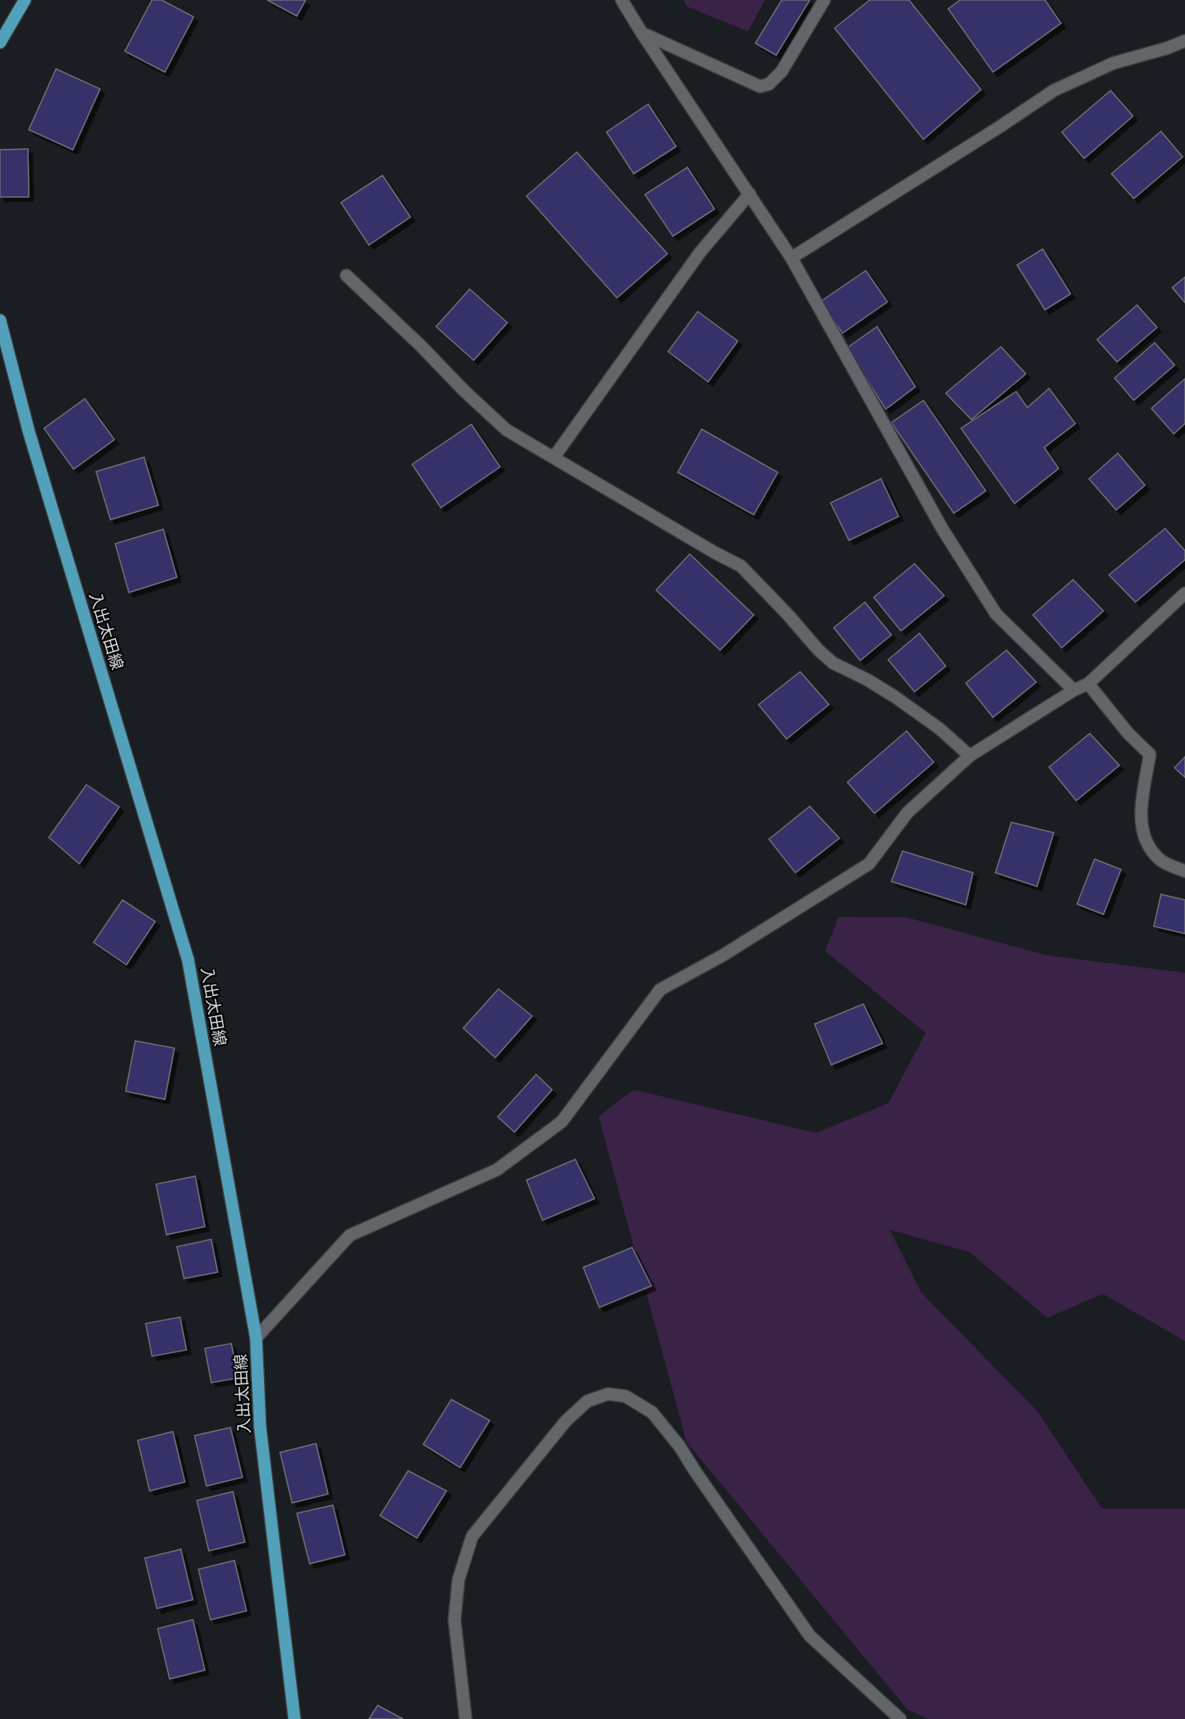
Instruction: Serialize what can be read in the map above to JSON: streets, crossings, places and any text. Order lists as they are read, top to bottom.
{
  "streets": {
    "main road": ["入出太田線"]
  }
}
